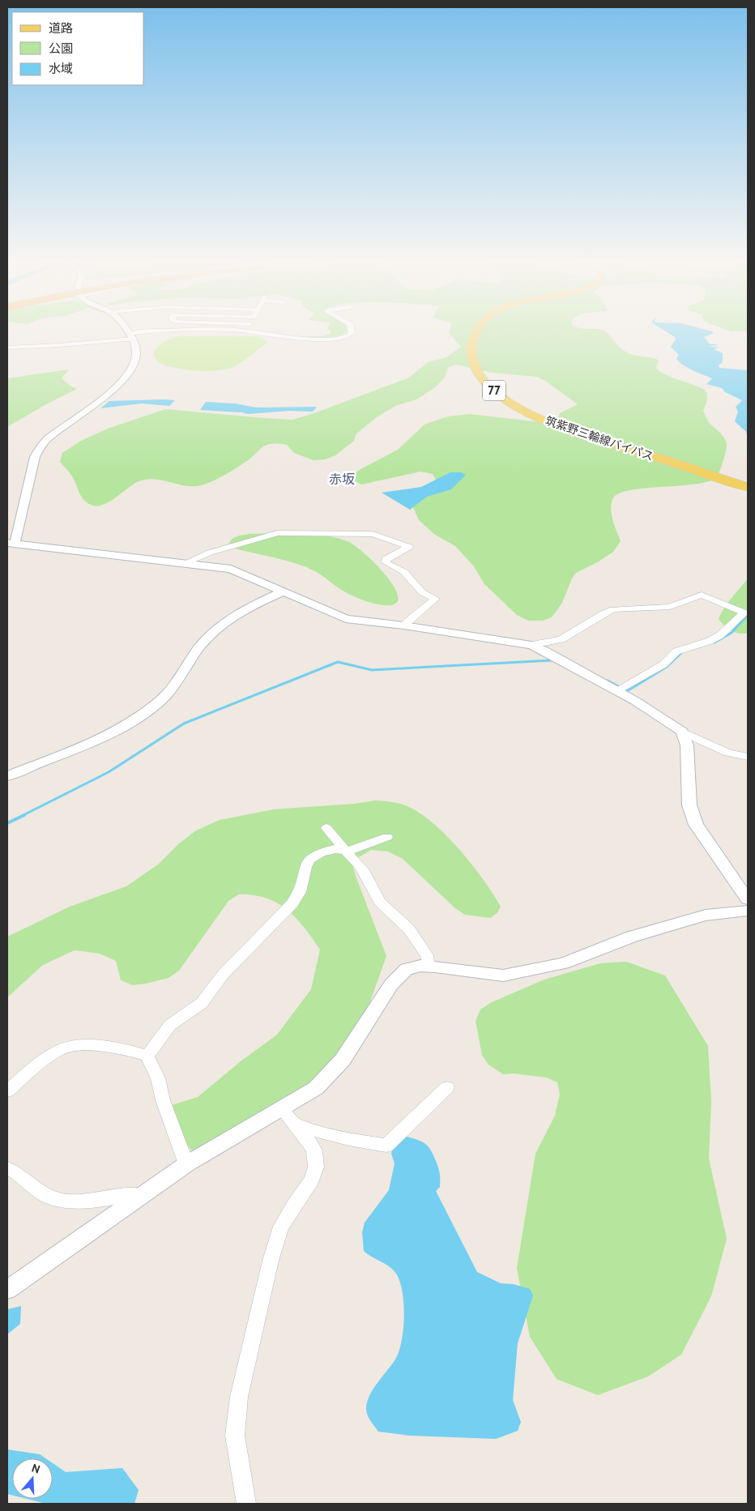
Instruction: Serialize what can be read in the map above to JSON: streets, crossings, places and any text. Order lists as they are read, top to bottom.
{
  "streets": {
    "main road": ["77", "筑紫野三輪線バイパス"]
  },
  "districts": ["赤坂"],
  "legend": ["道路", "公園", "水域"],
  "north": "top"
}
